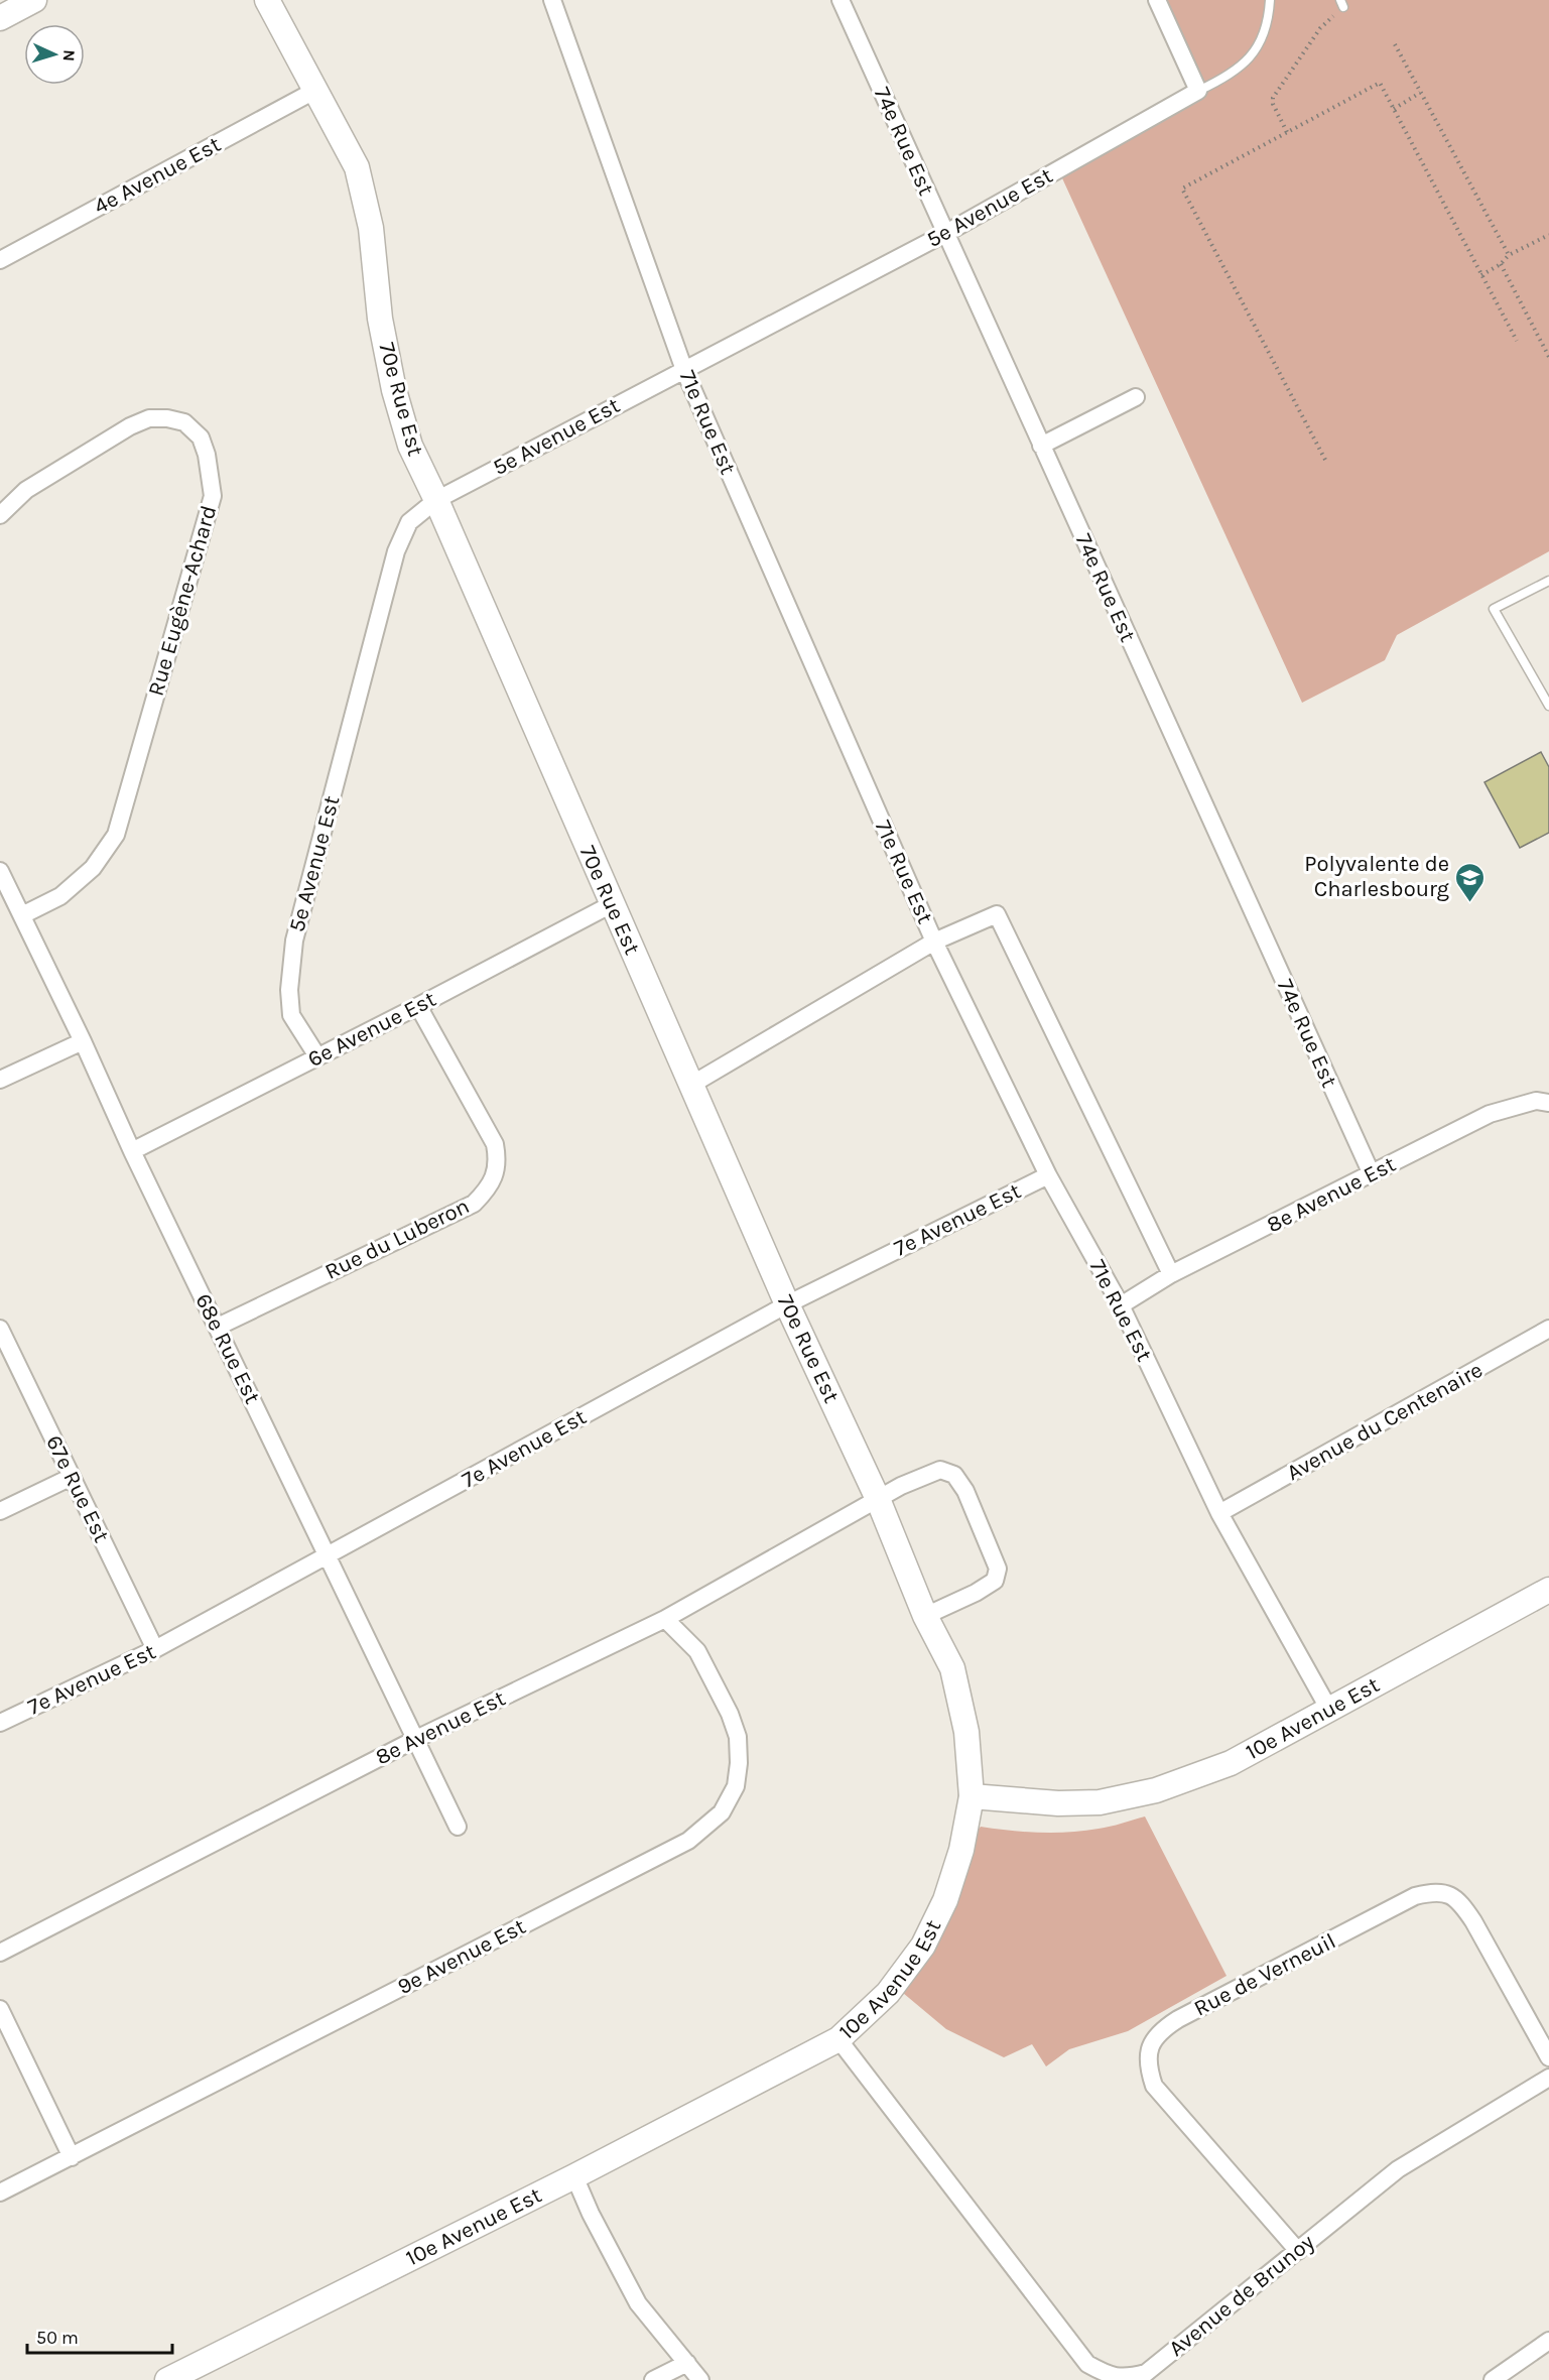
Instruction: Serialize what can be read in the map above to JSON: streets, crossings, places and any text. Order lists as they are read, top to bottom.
{
  "streets": {
    "street": [
      "74e Rue Est",
      "4e Avenue Est",
      "5e Avenue Est",
      "70e Rue Est",
      "71e Rue Est",
      "Rue Eugène-Achard",
      "6e Avenue Est",
      "8e Avenue Est",
      "7e Avenue Est",
      "Rue du Luberon",
      "68e Rue Est",
      "Avenue du Centenaire",
      "67e Rue Est",
      "10e Avenue Est",
      "9e Avenue Est",
      "Rue de Verneuil",
      "Avenue de Brunoy"
    ]
  },
  "crossings": [
    ["74e Rue Est", "5e Avenue Est"],
    ["74e Rue Est", "8e Avenue Est"],
    ["4e Avenue Est", "70e Rue Est"],
    ["5e Avenue Est", "70e Rue Est"],
    ["5e Avenue Est", "71e Rue Est"],
    ["5e Avenue Est", "6e Avenue Est"],
    ["70e Rue Est", "6e Avenue Est"],
    ["70e Rue Est", "8e Avenue Est"],
    ["70e Rue Est", "7e Avenue Est"],
    ["70e Rue Est", "10e Avenue Est"],
    ["71e Rue Est", "8e Avenue Est"],
    ["71e Rue Est", "7e Avenue Est"],
    ["71e Rue Est", "Avenue du Centenaire"],
    ["71e Rue Est", "10e Avenue Est"],
    ["Rue Eugène-Achard", "68e Rue Est"],
    ["6e Avenue Est", "Rue du Luberon"],
    ["6e Avenue Est", "68e Rue Est"],
    ["8e Avenue Est", "68e Rue Est"],
    ["8e Avenue Est", "9e Avenue Est"],
    ["7e Avenue Est", "68e Rue Est"],
    ["7e Avenue Est", "67e Rue Est"],
    ["Rue du Luberon", "68e Rue Est"],
    ["10e Avenue Est", "Avenue de Brunoy"],
    ["Rue de Verneuil", "Avenue de Brunoy"]
  ],
  "places": {
    "school or university": ["Polyvalente de Charlesbourg"]
  },
  "scale_bar": "50 m",
  "north": "right"
}
